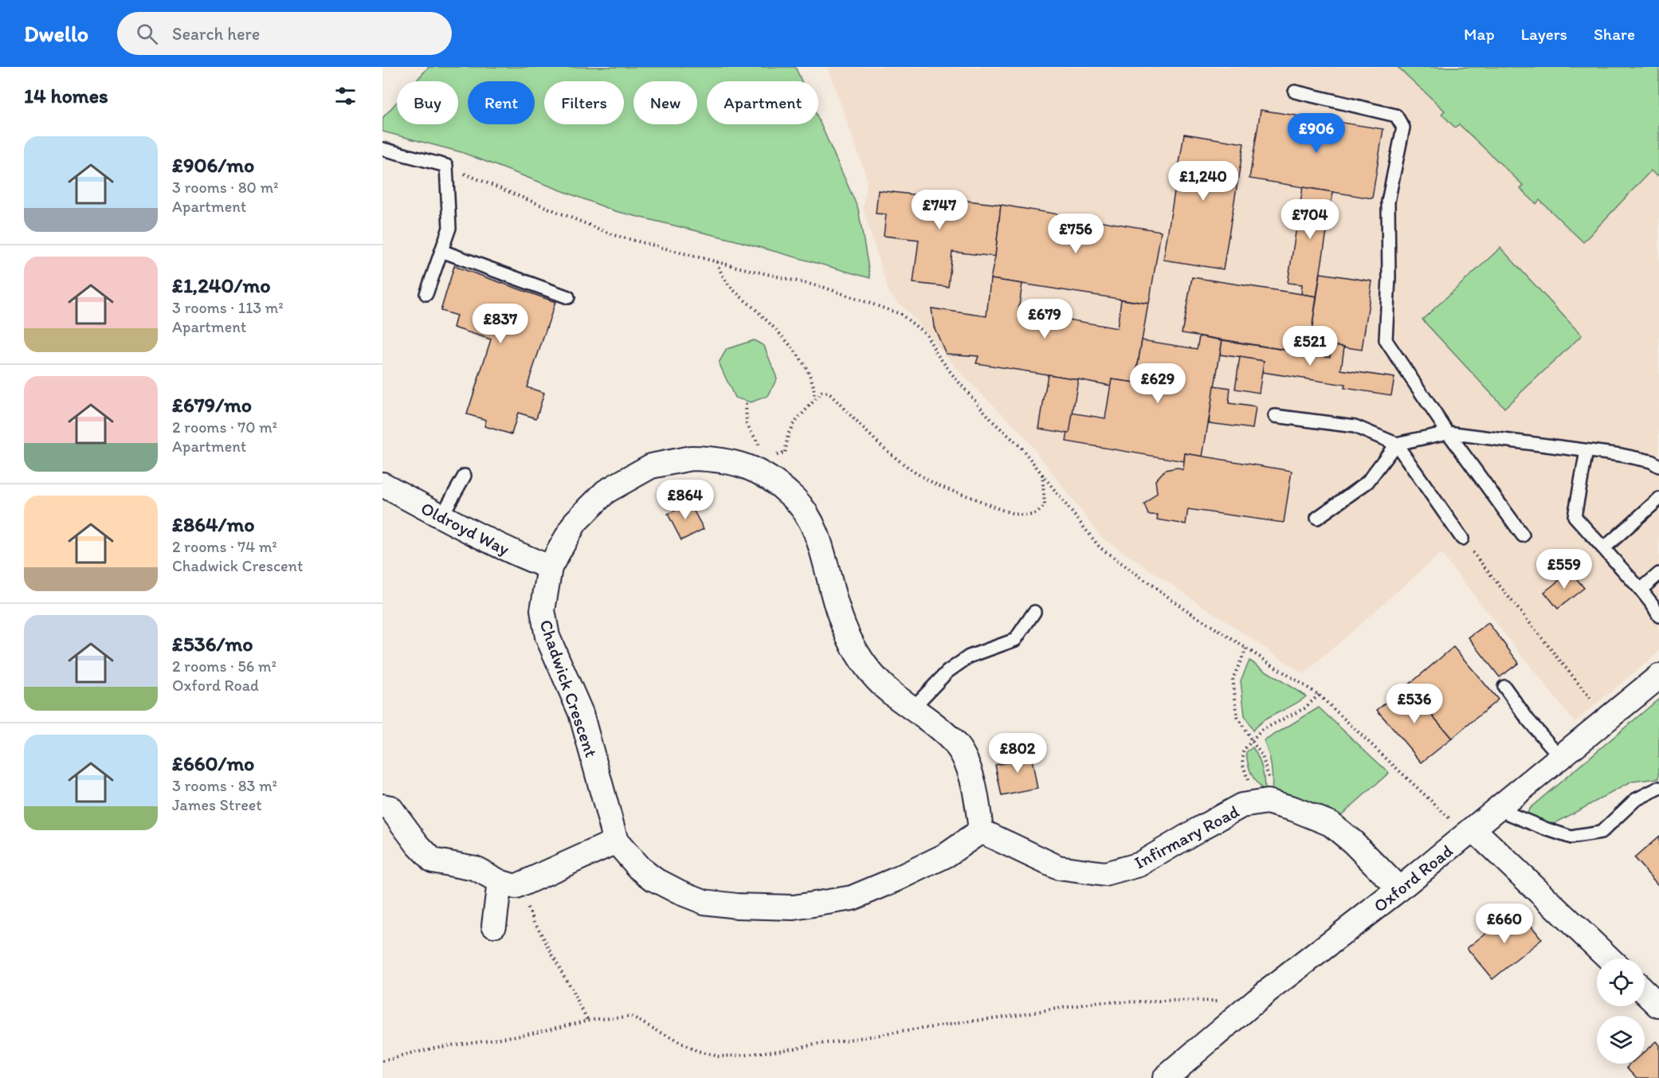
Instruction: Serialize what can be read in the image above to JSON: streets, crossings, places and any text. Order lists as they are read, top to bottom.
{
  "streets": {
    "street": [
      "Oldroyd Way",
      "Chadwick Crescent",
      "Infirmary Road",
      "Oxford Road"
    ]
  },
  "crossings": [
    ["Oldroyd Way", "Chadwick Crescent"],
    ["Chadwick Crescent", "Infirmary Road"],
    ["Infirmary Road", "Oxford Road"]
  ],
  "page": {
    "header": "Dwello",
    "search": "Search here",
    "nav": ["Map", "Layers", "Share"],
    "heading": "14 homes",
    "chip": [
      "Buy",
      "Rent",
      "Filters",
      "New",
      "Apartment"
    ],
    "price": [
      "£906",
      "£1,240",
      "£747",
      "£704",
      "£756",
      "£679",
      "£837",
      "£521",
      "£629",
      "£864",
      "£559",
      "£536",
      "£802",
      "£660"
    ],
    "list": [
      {
        "name": "£906/mo",
        "note": "3 rooms · 80 m² · Apartment"
      },
      {
        "name": "£1,240/mo",
        "note": "3 rooms · 113 m² · Apartment"
      },
      {
        "name": "£679/mo",
        "note": "2 rooms · 70 m² · Apartment"
      },
      {
        "name": "£864/mo",
        "note": "2 rooms · 74 m² · Chadwick Crescent"
      },
      {
        "name": "£536/mo",
        "note": "2 rooms · 56 m² · Oxford Road"
      },
      {
        "name": "£660/mo",
        "note": "3 rooms · 83 m² · James Street"
      }
    ]
  }
}
